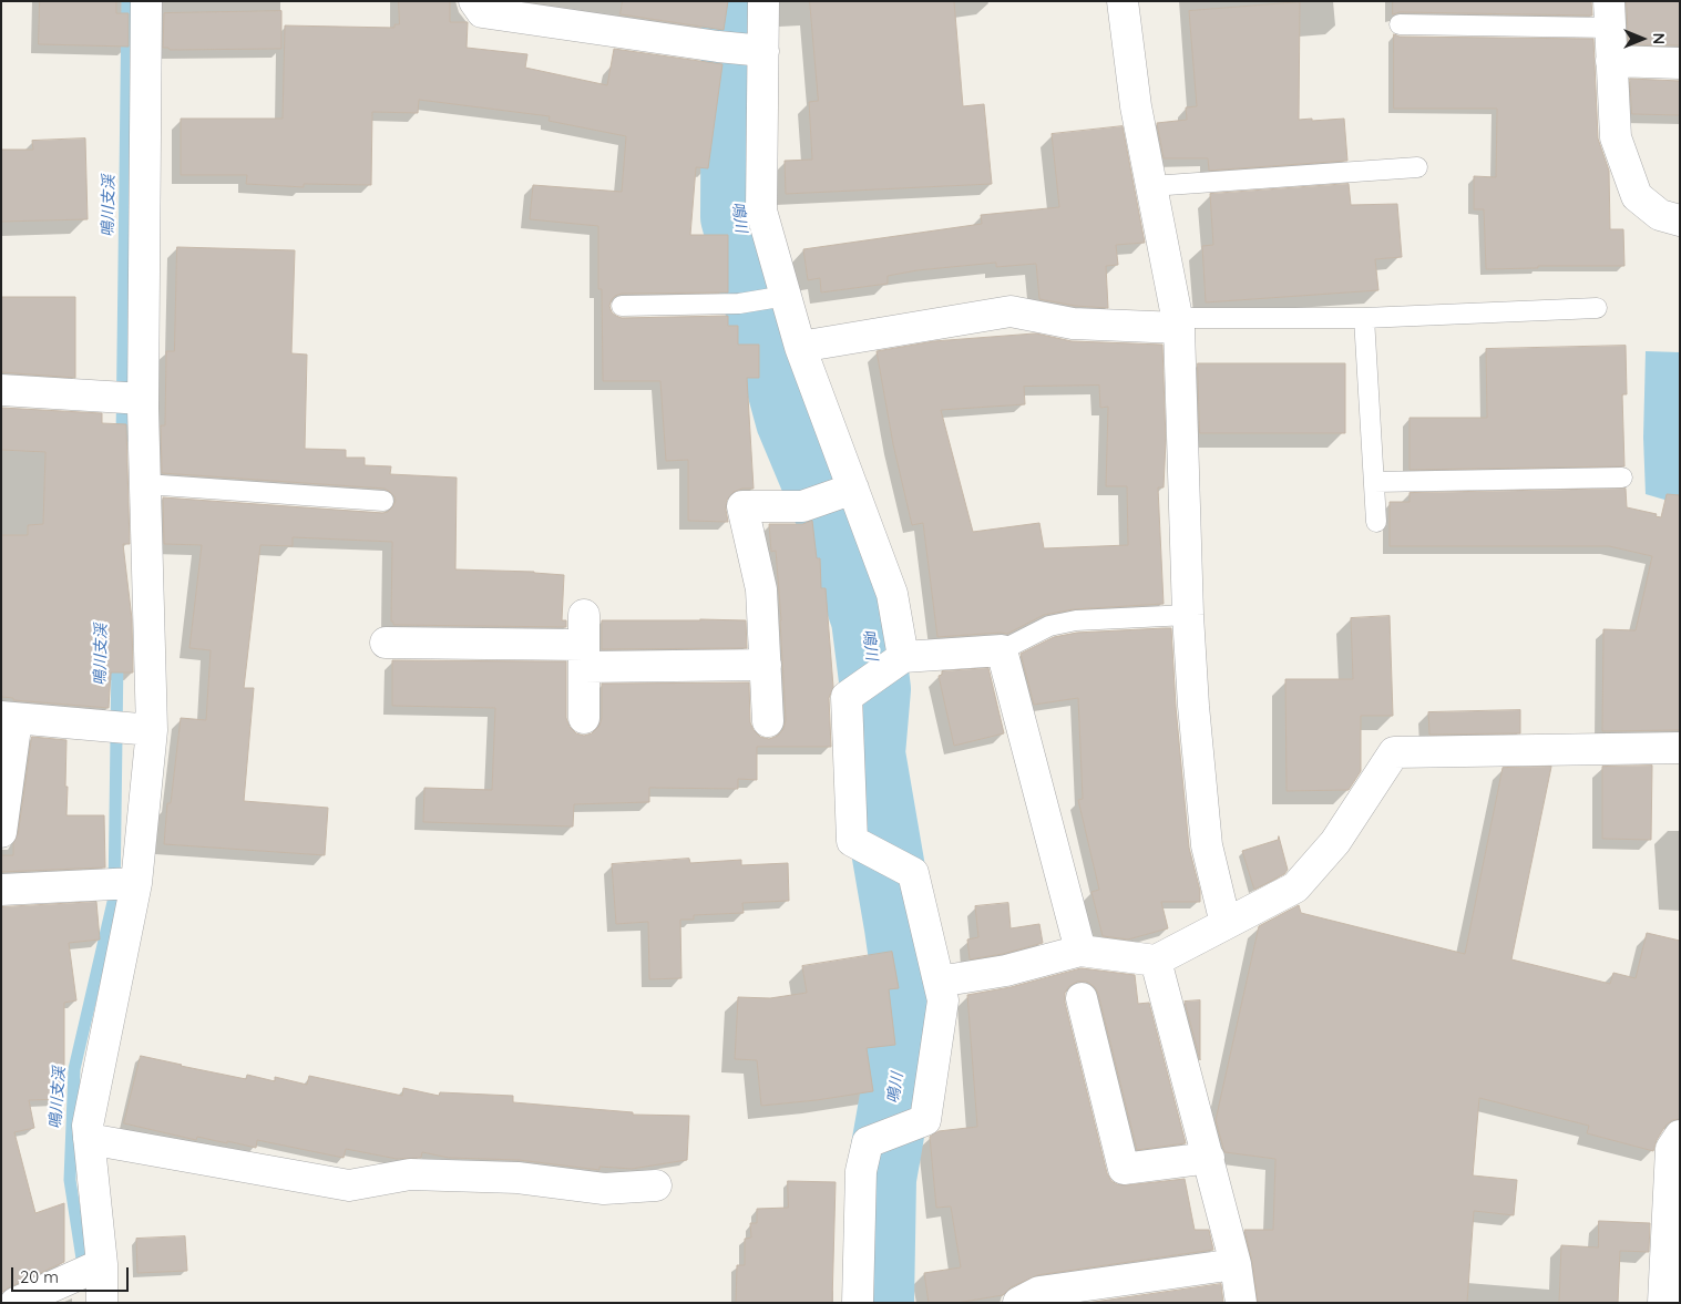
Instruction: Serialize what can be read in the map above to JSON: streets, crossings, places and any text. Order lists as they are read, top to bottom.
{
  "water": ["鳴川支渓", "鳴川"],
  "scale_bar": "20 m",
  "north": "right"
}
